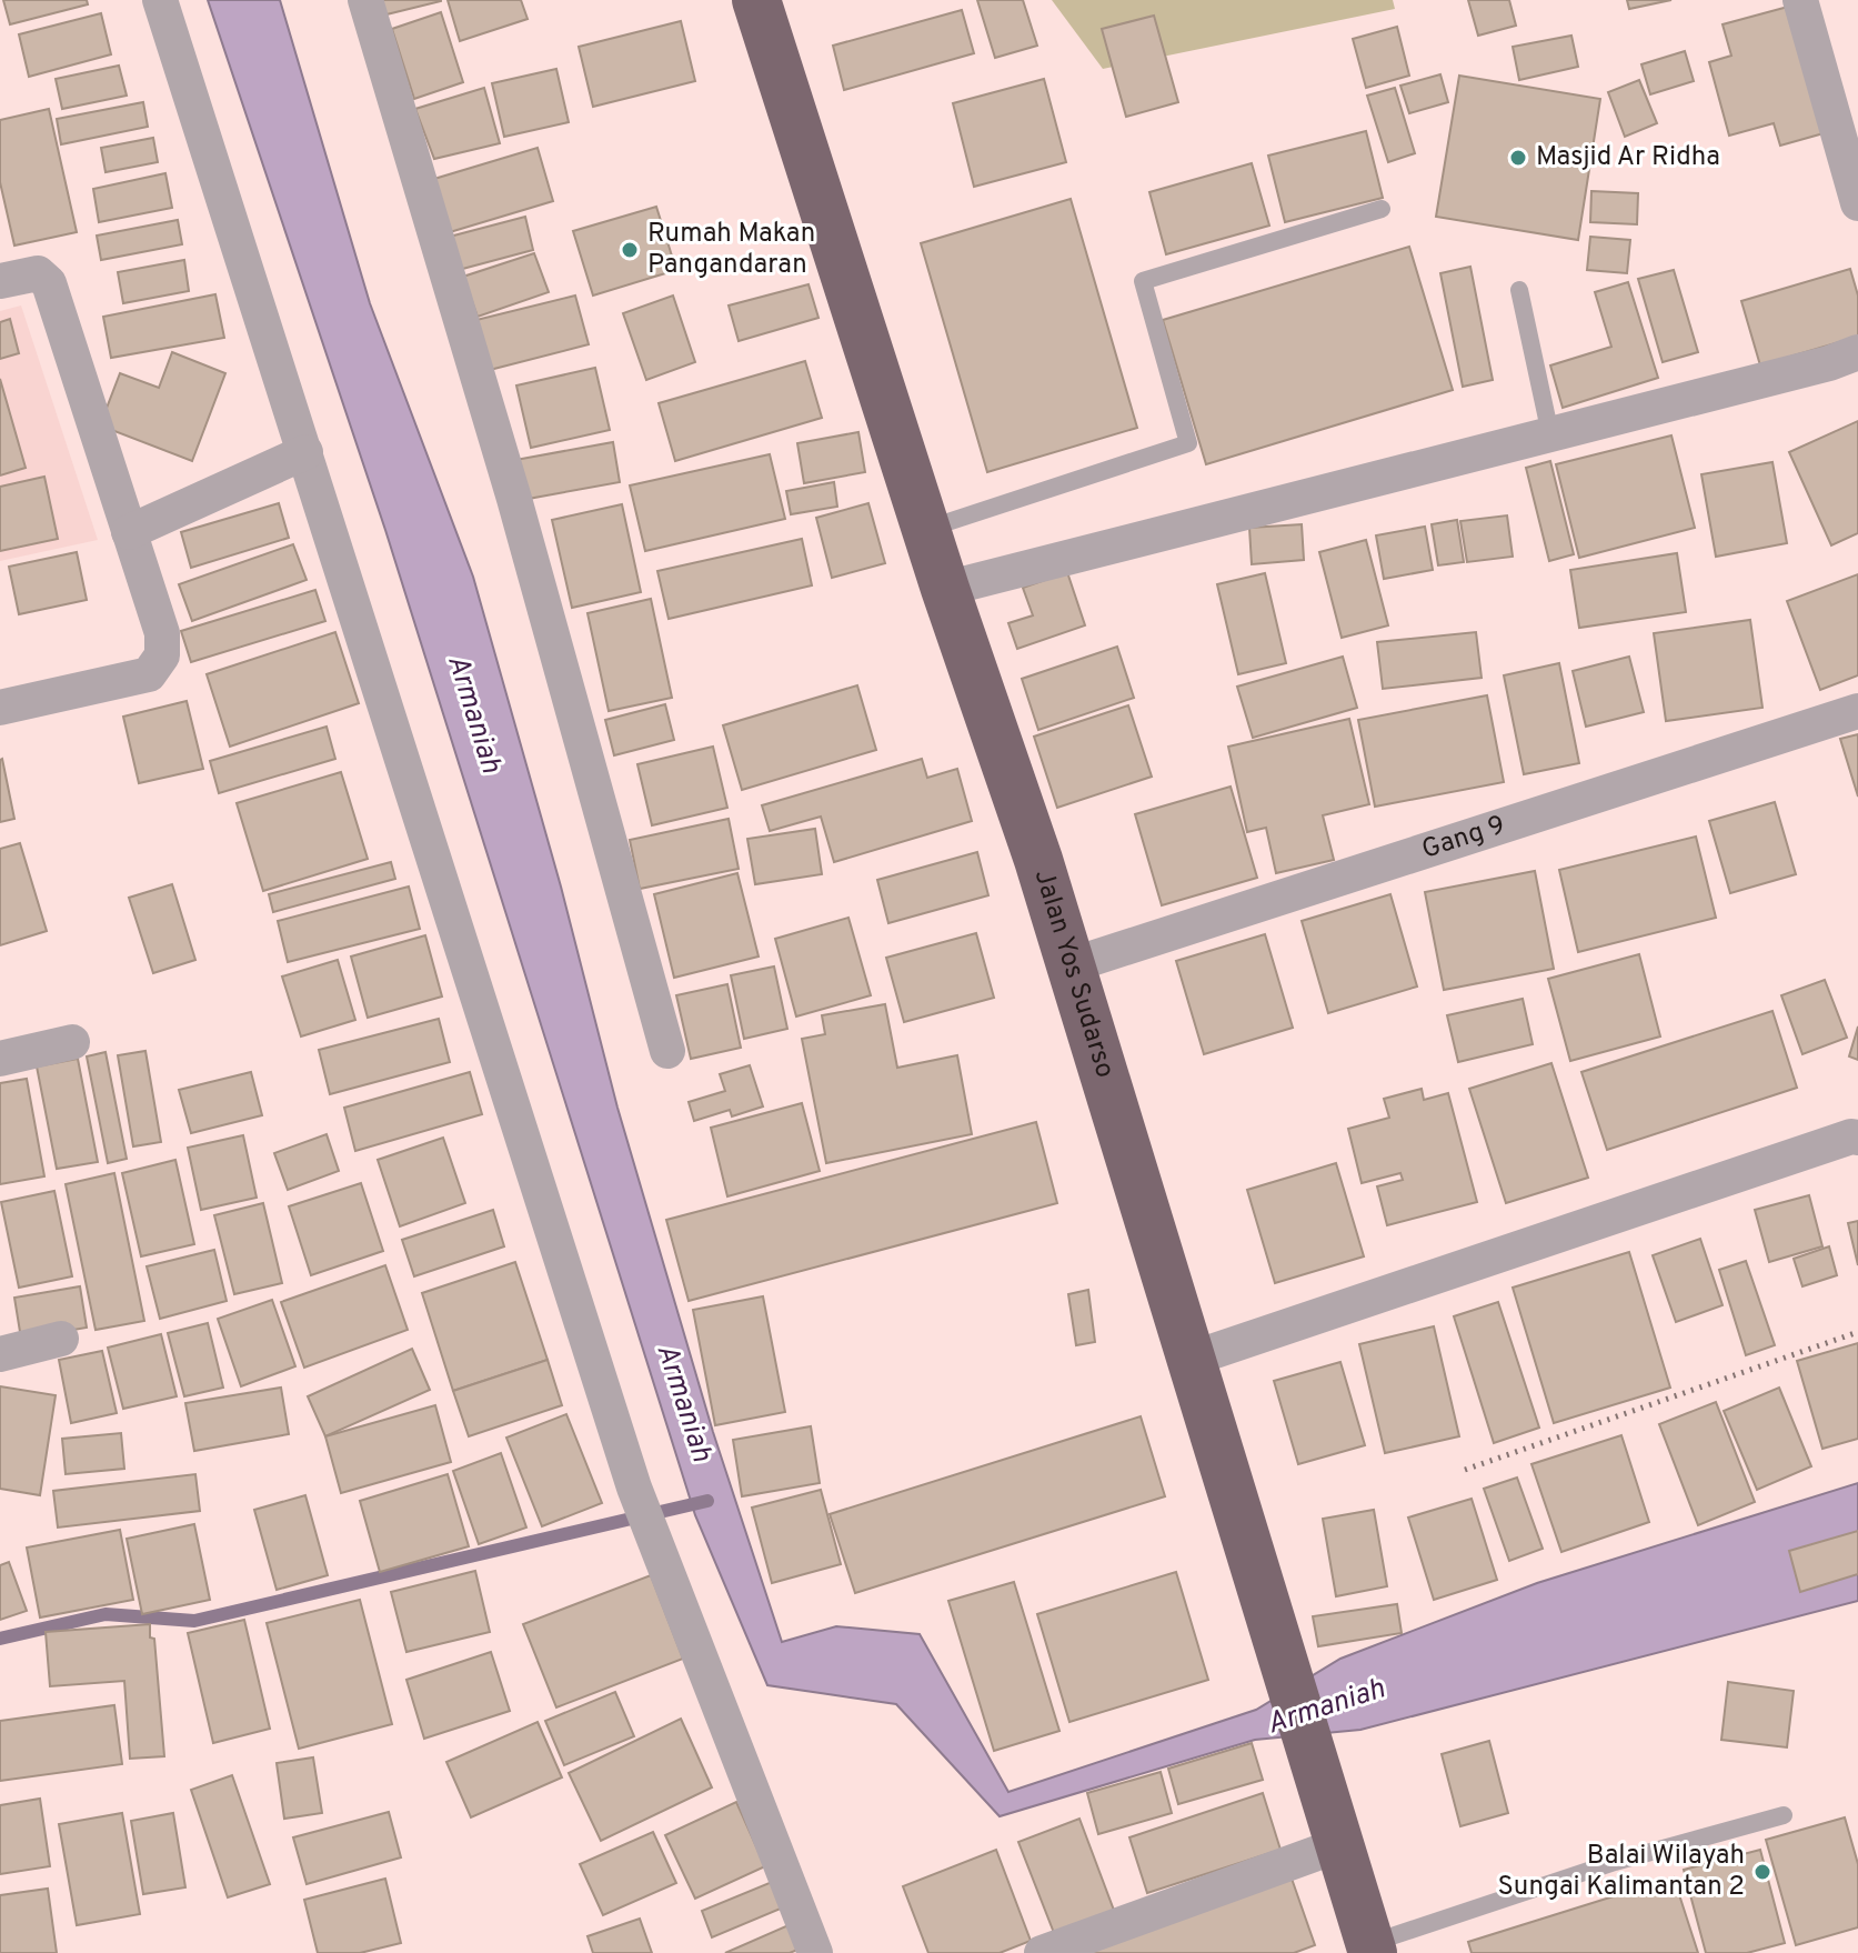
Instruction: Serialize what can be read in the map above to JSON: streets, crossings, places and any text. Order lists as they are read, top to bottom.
{
  "streets": {
    "highway": ["Jalan Yos Sudarso"],
    "street": ["Gang 9"]
  },
  "crossings": [
    ["Gang 9", "Jalan Yos Sudarso"]
  ],
  "water": ["Armaniah"],
  "places": ["Masjid Ar Ridha", "Rumah Makan Pangandaran", "Balai Wilayah Sungai Kalimantan 2"]
}
